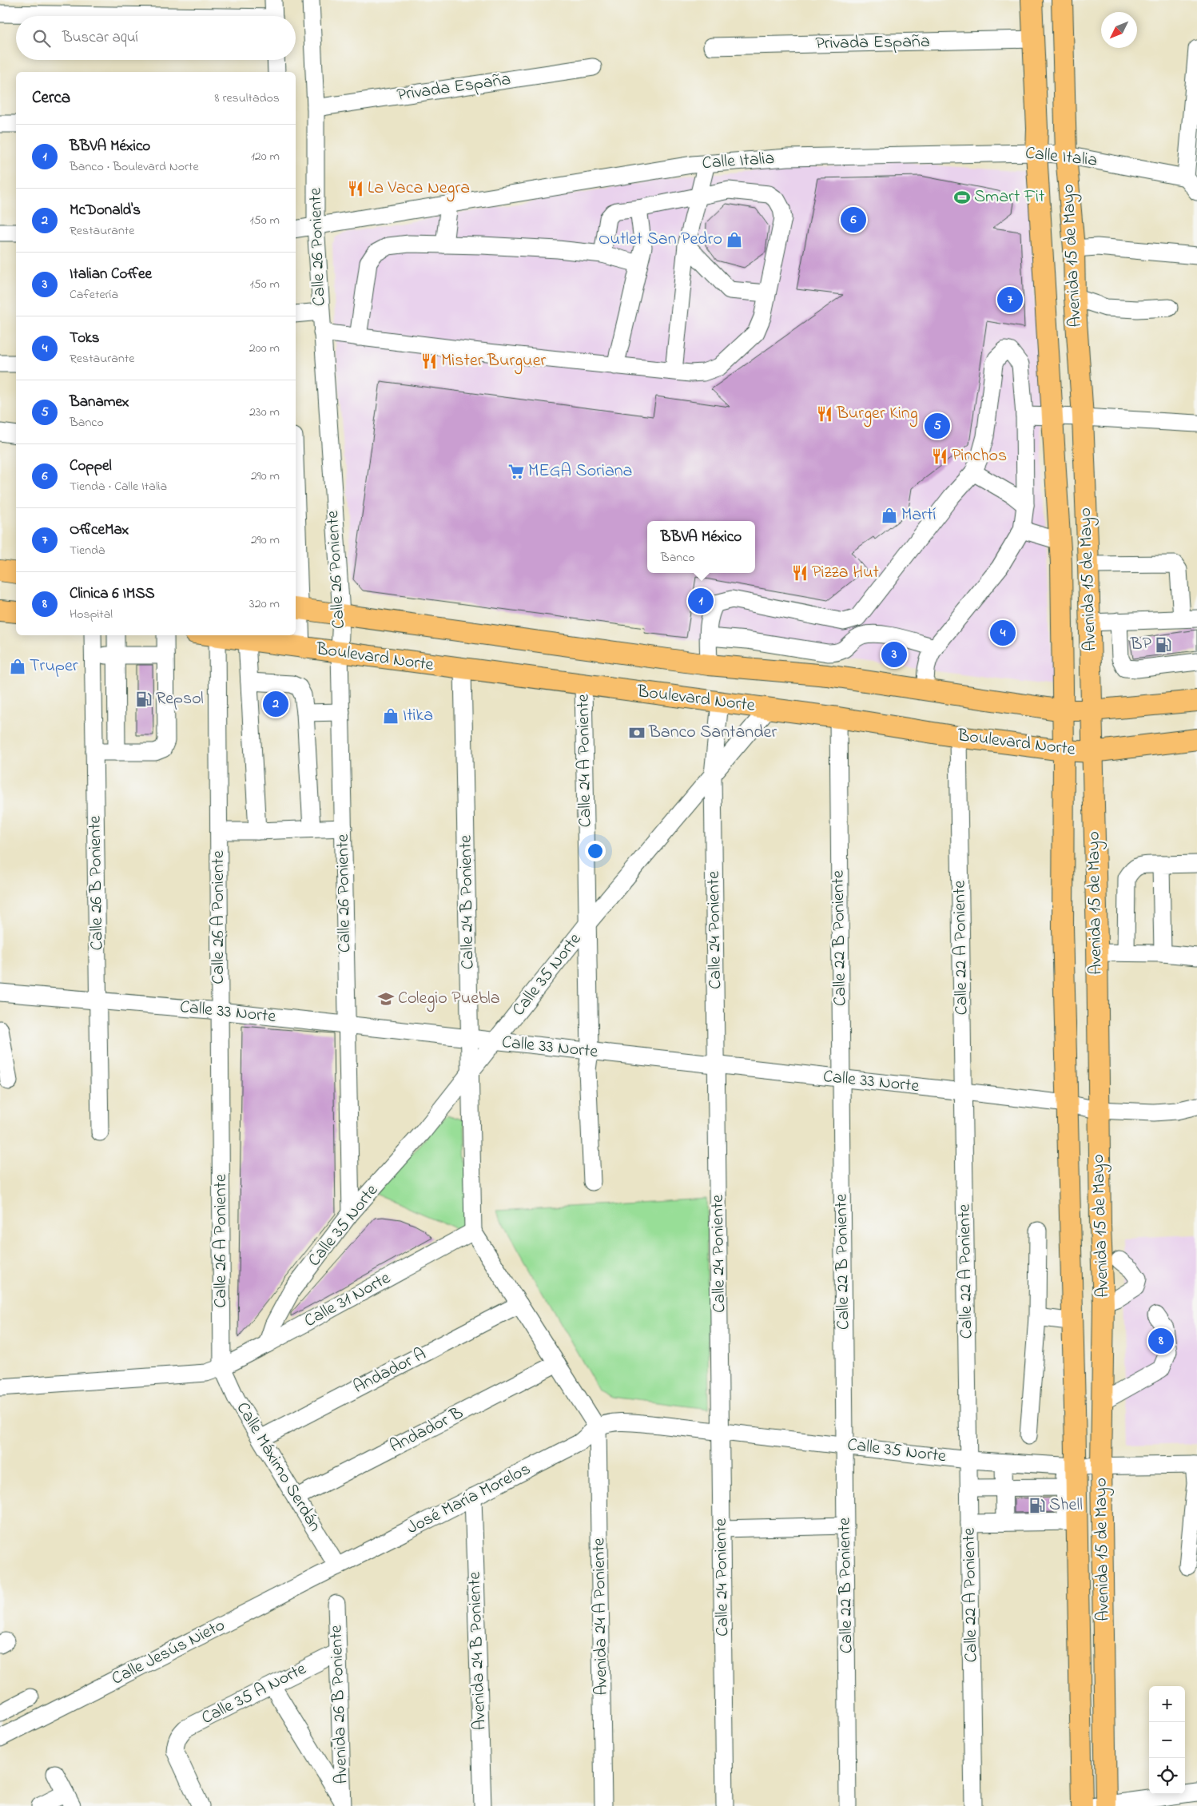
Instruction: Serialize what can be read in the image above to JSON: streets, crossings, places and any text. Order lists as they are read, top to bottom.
{
  "streets": {
    "main road": ["Avenida 15 de Mayo", "Boulevard Norte"],
    "street": [
      "Privada España",
      "Calle Italia",
      "Calle 26 Poniente",
      "Calle 24 A Poniente",
      "Calle 26 B Poniente",
      "Calle 24 B Poniente",
      "Calle 26 A Poniente",
      "Calle 24 Poniente",
      "Calle 22 B Poniente",
      "Calle 22 A Poniente",
      "Calle 35 Norte",
      "Calle 33 Norte",
      "Calle 31 Norte",
      "Andador A",
      "Andador B",
      "Calle Máximo Serdán",
      "José María Morelos",
      "Avenida 24 A Poniente",
      "Avenida 24 B Poniente",
      "Calle Jesús Nieto",
      "Calle 35 A Norte",
      "Avenida 26 B Poniente"
    ]
  },
  "crossings": [
    ["Privada España", "Calle 26 Poniente"],
    ["Privada España", "Avenida 15 de Mayo"],
    ["Calle Italia", "Calle 26 Poniente"],
    ["Calle Italia", "Avenida 15 de Mayo"],
    ["Calle 26 Poniente", "Boulevard Norte"],
    ["Calle 26 Poniente", "Calle 35 Norte"],
    ["Calle 26 Poniente", "Calle 33 Norte"],
    ["Avenida 15 de Mayo", "Boulevard Norte"],
    ["Avenida 15 de Mayo", "Calle 35 Norte"],
    ["Avenida 15 de Mayo", "Calle 33 Norte"],
    ["Boulevard Norte", "Calle 24 A Poniente"],
    ["Boulevard Norte", "Calle 24 B Poniente"],
    ["Boulevard Norte", "Calle 26 A Poniente"],
    ["Boulevard Norte", "Calle 24 Poniente"],
    ["Boulevard Norte", "Calle 22 B Poniente"],
    ["Boulevard Norte", "Calle 22 A Poniente"],
    ["Boulevard Norte", "Calle 35 Norte"],
    ["Calle 24 A Poniente", "Calle 35 Norte"],
    ["Calle 24 A Poniente", "Calle 33 Norte"],
    ["Calle 26 B Poniente", "Calle 33 Norte"],
    ["Calle 24 B Poniente", "Calle 35 Norte"],
    ["Calle 24 B Poniente", "Calle 33 Norte"],
    ["Calle 24 B Poniente", "Calle 31 Norte"],
    ["Calle 26 A Poniente", "Calle 33 Norte"],
    ["Calle 26 A Poniente", "Calle 31 Norte"],
    ["Calle 26 A Poniente", "Calle Máximo Serdán"],
    ["Calle 24 Poniente", "Calle 35 Norte"],
    ["Calle 24 Poniente", "Calle 33 Norte"],
    ["Calle 22 B Poniente", "Calle 35 Norte"],
    ["Calle 22 B Poniente", "Calle 33 Norte"],
    ["Calle 22 A Poniente", "Calle 35 Norte"],
    ["Calle 22 A Poniente", "Calle 33 Norte"],
    ["Calle 35 Norte", "Calle 33 Norte"],
    ["Calle 35 Norte", "Calle 31 Norte"],
    ["Calle 35 Norte", "José María Morelos"],
    ["Calle 35 Norte", "Avenida 24 A Poniente"],
    ["Calle 31 Norte", "Calle Máximo Serdán"],
    ["Andador A", "Calle Máximo Serdán"],
    ["Andador B", "Calle Máximo Serdán"],
    ["Calle Máximo Serdán", "José María Morelos"],
    ["Calle Máximo Serdán", "Calle Jesús Nieto"],
    ["José María Morelos", "Avenida 24 A Poniente"],
    ["José María Morelos", "Avenida 24 B Poniente"],
    ["José María Morelos", "Calle Jesús Nieto"],
    ["Calle 35 A Norte", "Avenida 26 B Poniente"]
  ],
  "places": {
    "restaurant": [
      "La Vaca Negra",
      "Mister Burguer",
      "Burger King",
      "Pinchos",
      "Pizza Hut"
    ],
    "sports": ["Smart Fit"],
    "shop": [
      "Outlet San Pedro",
      "Martí",
      "Truper",
      "Itika"
    ],
    "supermarket": ["MEGA Soriana"],
    "fuel station": ["BP", "Repsol", "Shell"],
    "bank": ["Banco Santander"],
    "school or university": ["Colegio Puebla"]
  },
  "north": "bottom left",
  "page": {
    "search": "Buscar aquí",
    "heading": ["Cerca", "8 resultados"],
    "list": [
      {
        "mark": "1",
        "name": "BBVA México",
        "note": "Banco · Boulevard Norte",
        "value": "120 m"
      },
      {
        "mark": "2",
        "name": "McDonald's",
        "note": "Restaurante",
        "value": "150 m"
      },
      {
        "mark": "3",
        "name": "Italian Coffee",
        "note": "Cafetería",
        "value": "150 m"
      },
      {
        "mark": "4",
        "name": "Toks",
        "note": "Restaurante",
        "value": "200 m"
      },
      {
        "mark": "5",
        "name": "Banamex",
        "note": "Banco",
        "value": "230 m"
      },
      {
        "mark": "6",
        "name": "Coppel",
        "note": "Tienda · Calle Italia",
        "value": "290 m"
      },
      {
        "mark": "7",
        "name": "OfficeMax",
        "note": "Tienda",
        "value": "290 m"
      },
      {
        "mark": "8",
        "name": "Clinica 6 IMSS",
        "note": "Hospital",
        "value": "320 m"
      }
    ],
    "pins": [
      "6",
      "7",
      "5",
      "1",
      "4",
      "3",
      "2",
      "8"
    ],
    "popup": ["BBVA México", "Banco"],
    "map_buttons": ["+", "−"]
  }
}
